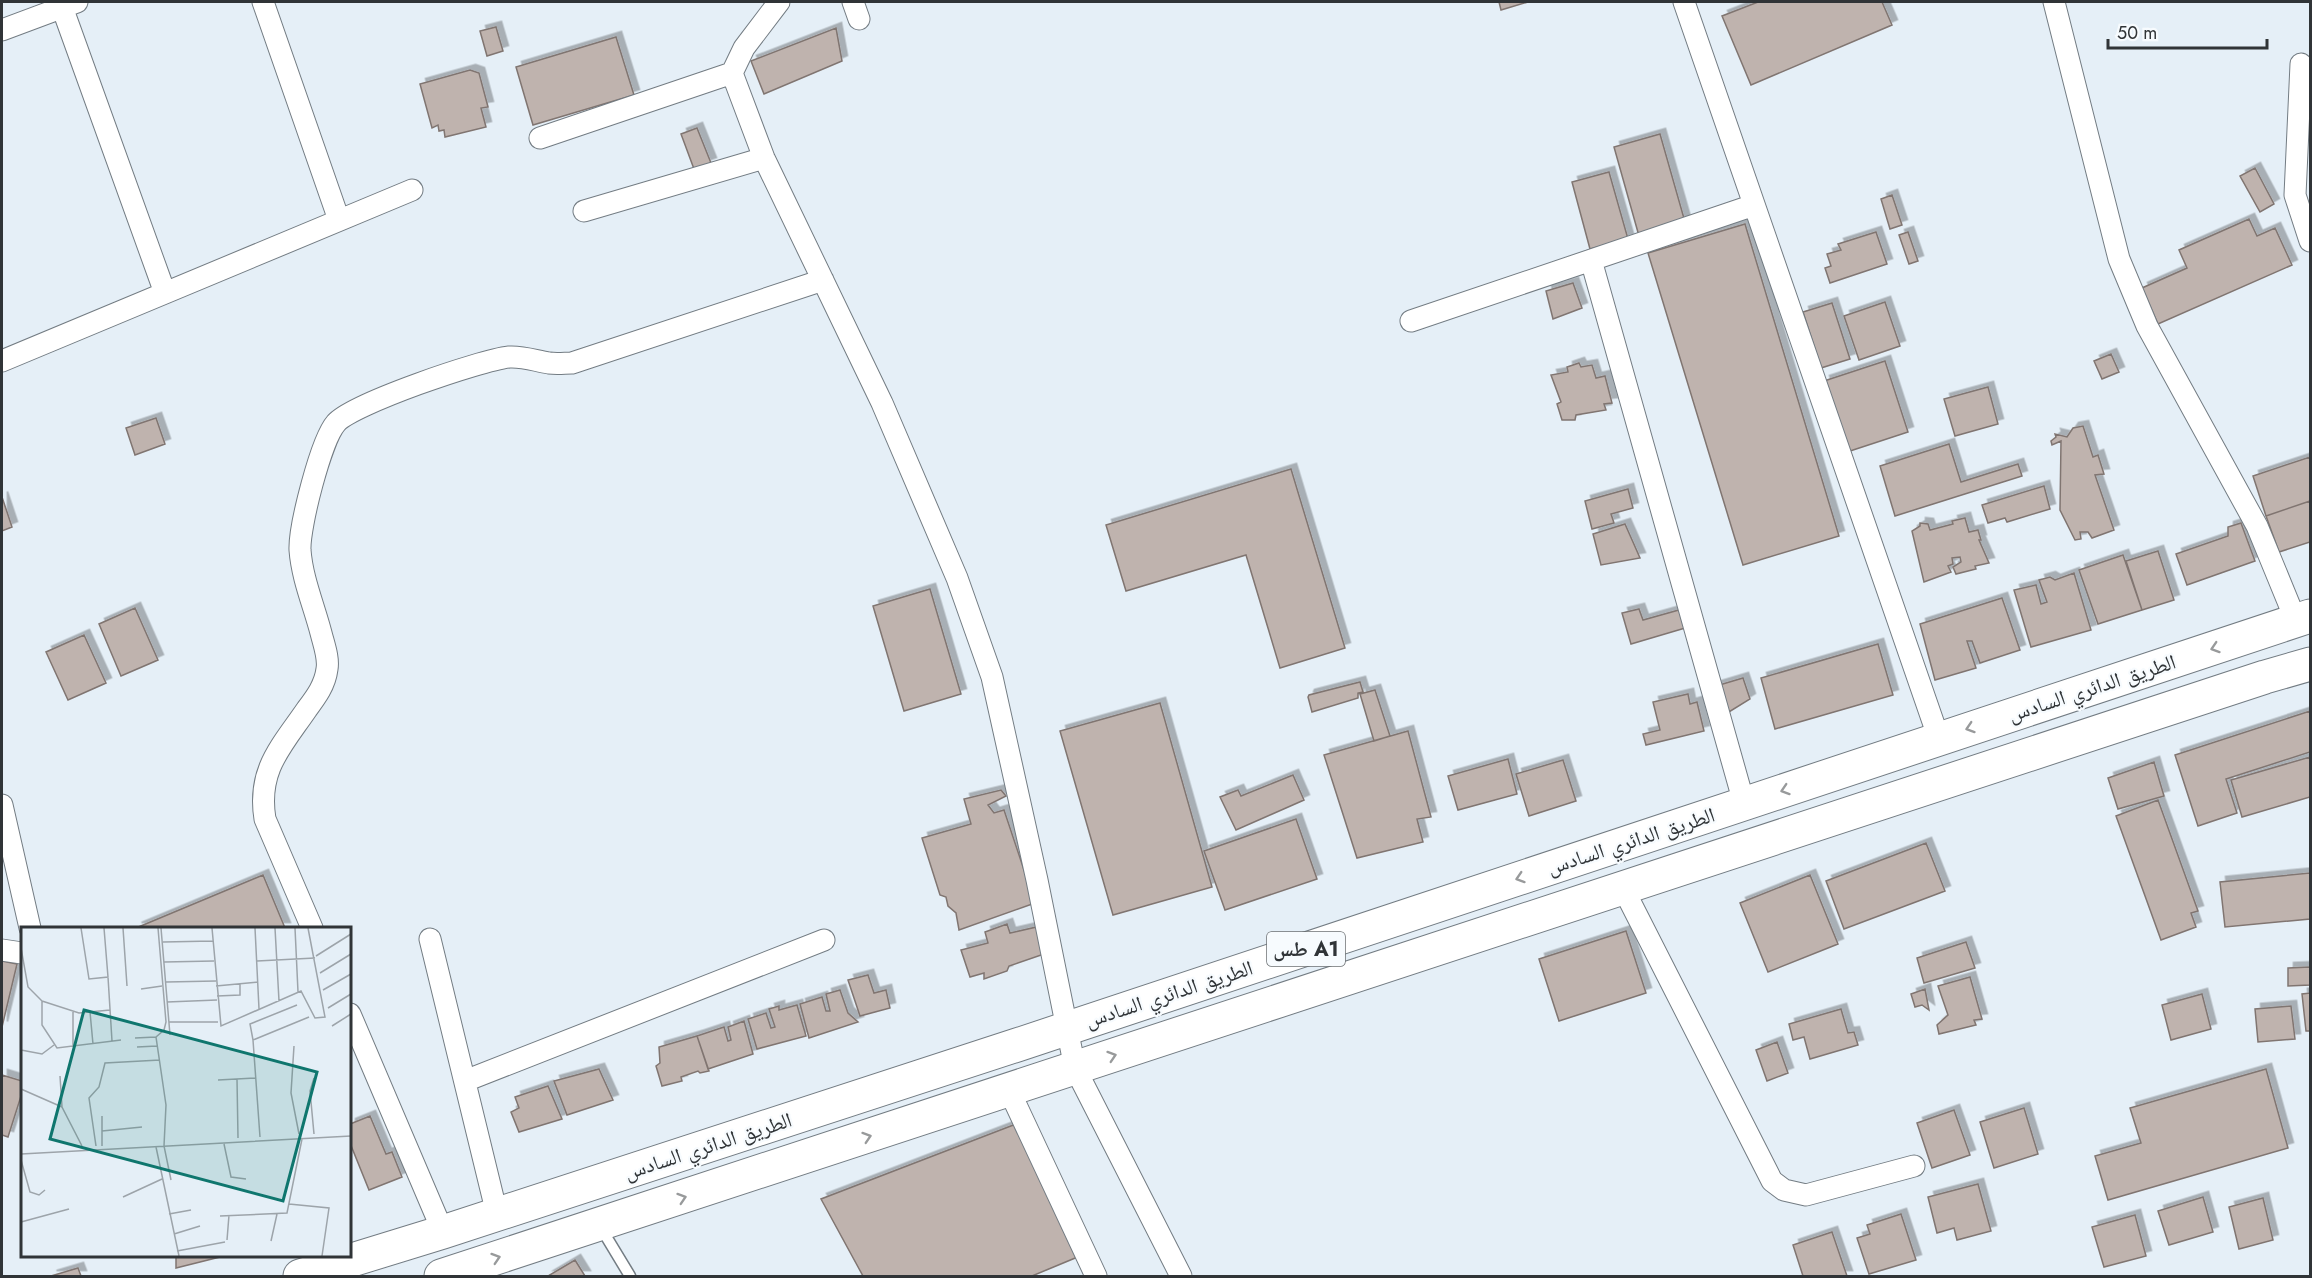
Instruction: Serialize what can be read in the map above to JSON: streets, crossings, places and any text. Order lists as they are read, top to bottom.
{
  "streets": {
    "highway": ["الطريق الدائري السادس", "طس A1"]
  },
  "scale_bar": "50 m"
}
